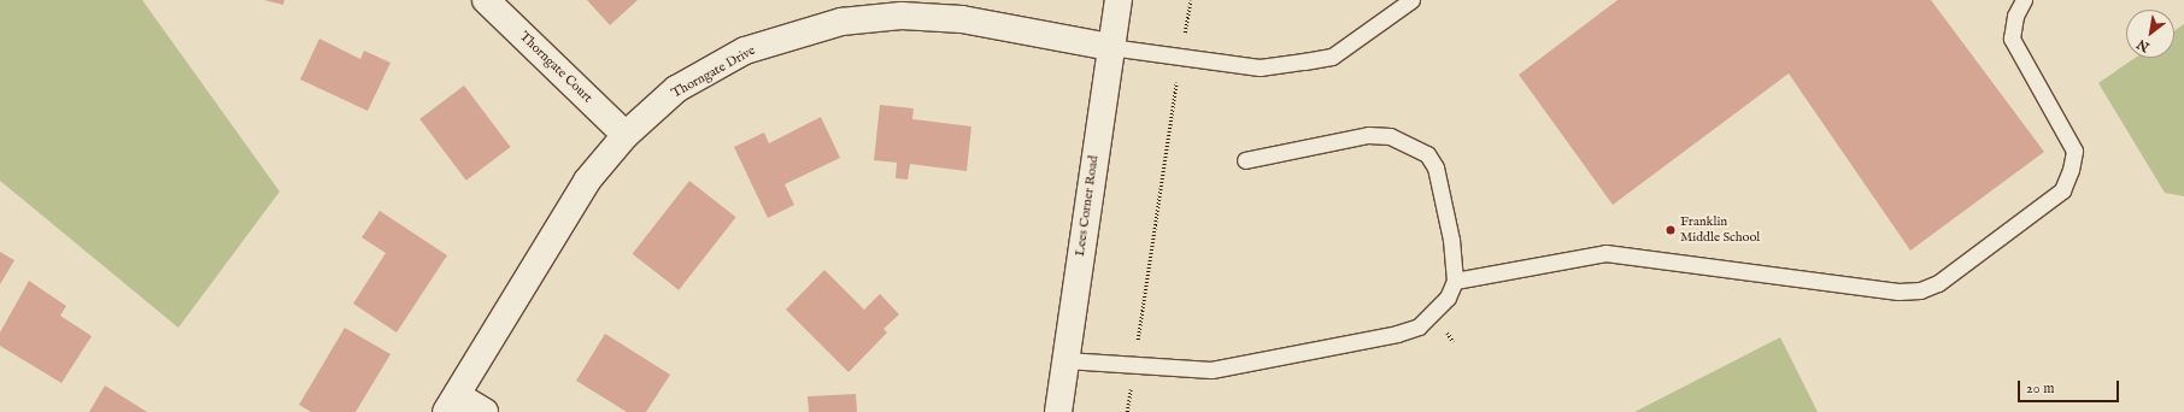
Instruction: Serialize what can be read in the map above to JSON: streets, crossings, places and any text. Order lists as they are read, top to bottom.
{
  "streets": {
    "street": ["Thorngate Court", "Thorngate Drive", "Lees Corner Road"]
  },
  "crossings": [
    ["Thorngate Court", "Thorngate Drive"],
    ["Thorngate Drive", "Lees Corner Road"]
  ],
  "places": ["Franklin Middle School"],
  "scale_bar": "20 m",
  "north": "bottom left"
}
